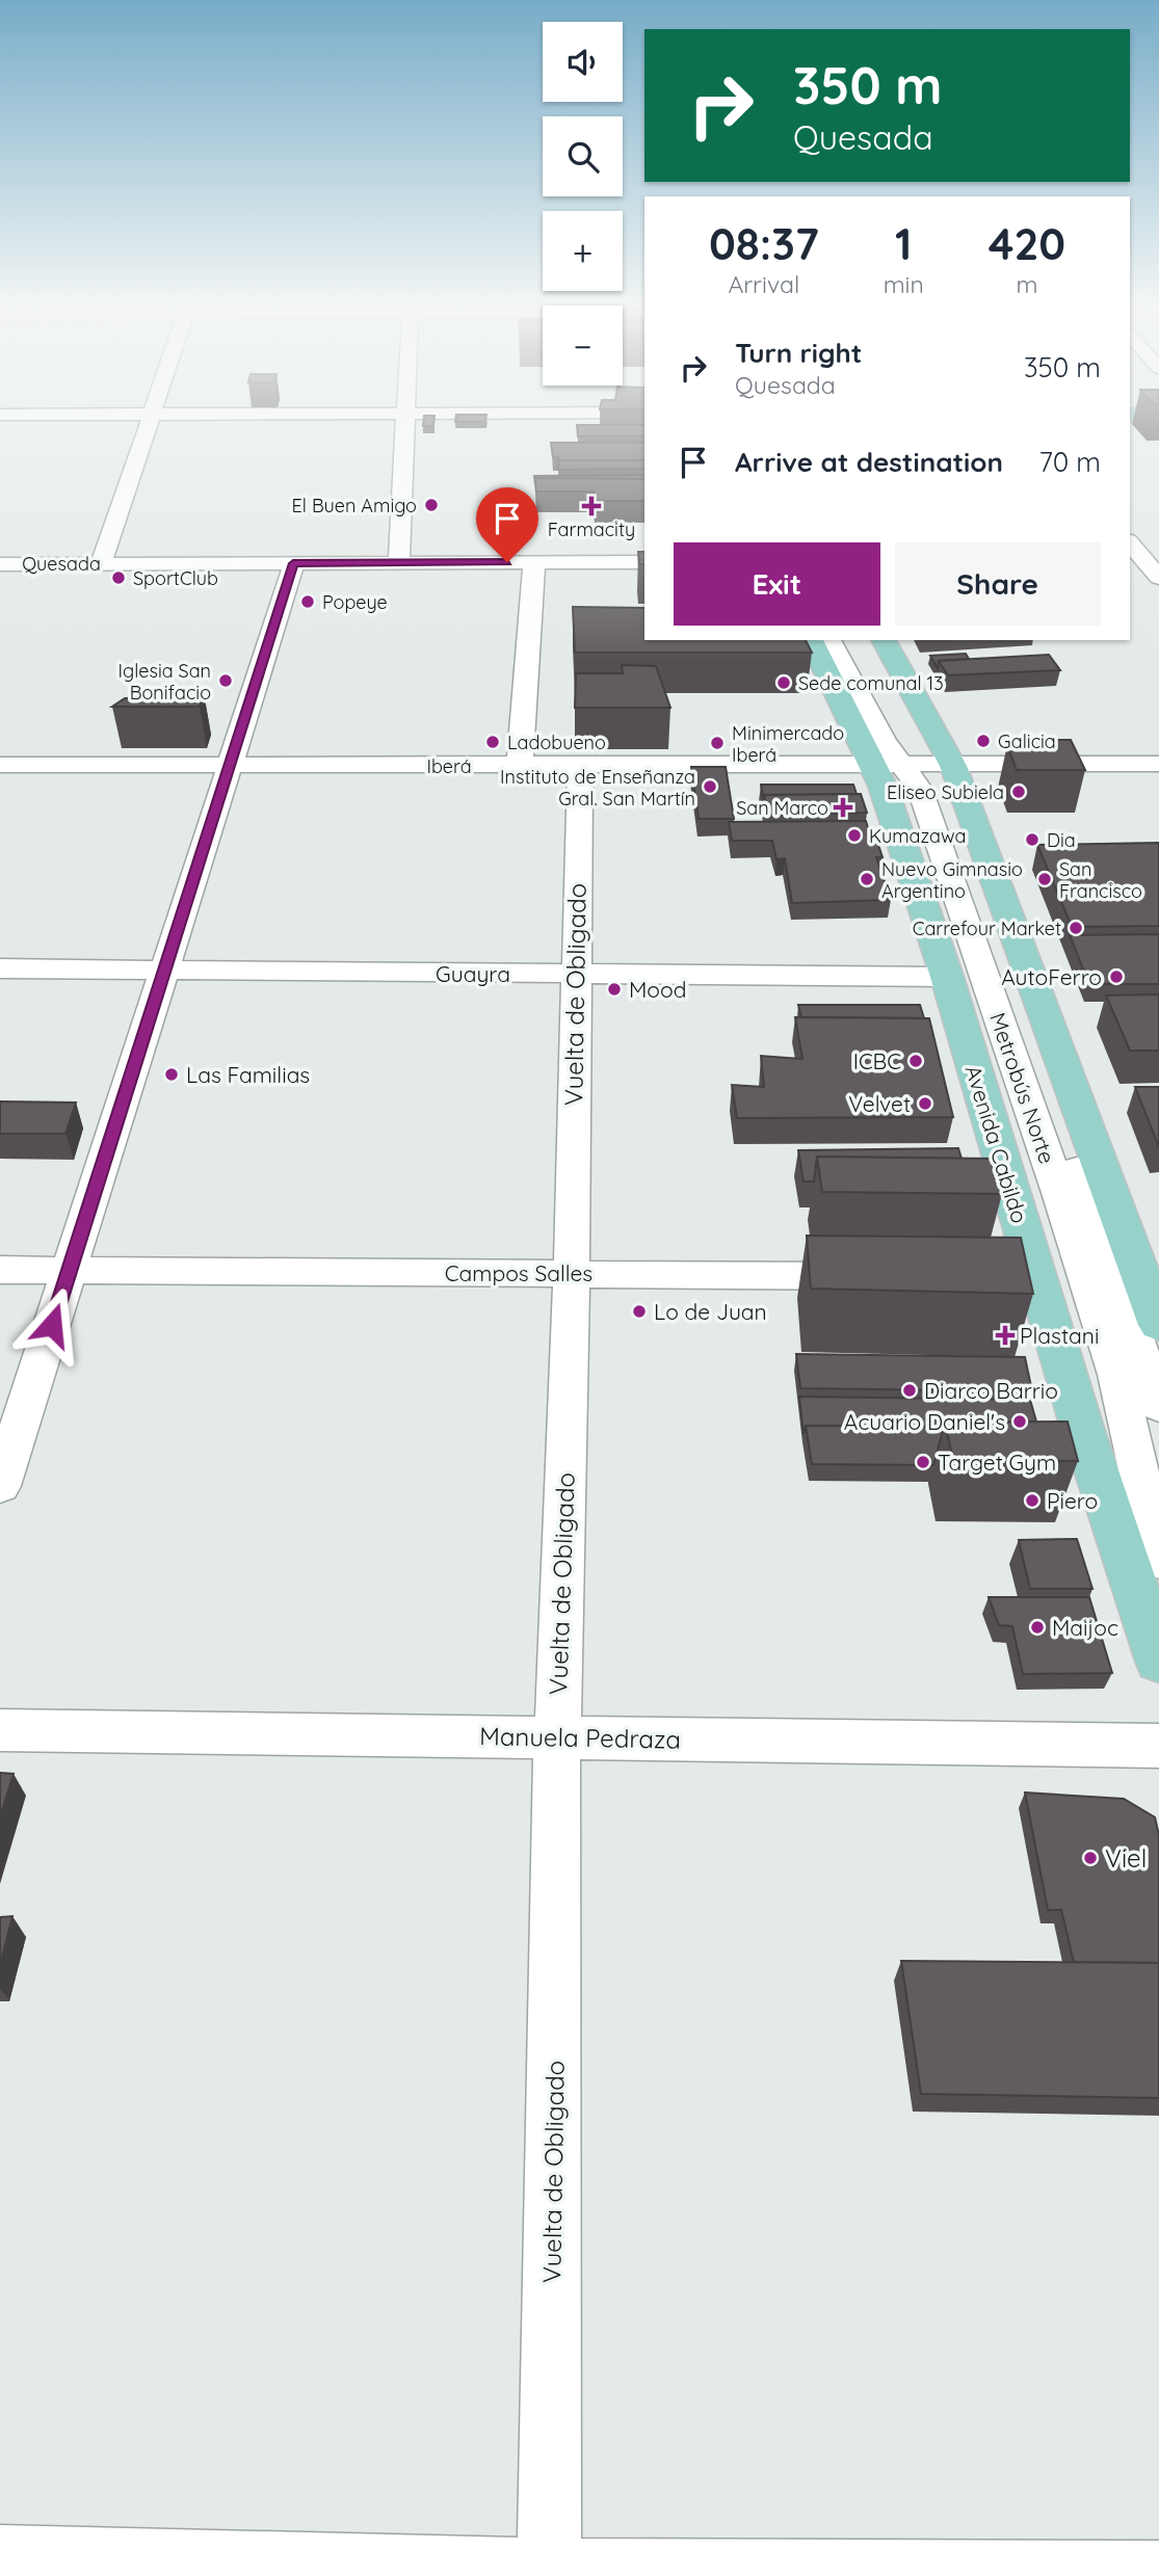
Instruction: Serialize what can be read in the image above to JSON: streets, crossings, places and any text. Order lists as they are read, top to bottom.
{
  "streets": {
    "main road": ["Avenida Cabildo"],
    "street": [
      "Quesada",
      "Iberá",
      "Guayra",
      "Vuelta de Obligado",
      "Metrobús Norte",
      "Campos Salles",
      "Manuela Pedraza"
    ]
  },
  "crossings": [
    ["Iberá", "Vuelta de Obligado"],
    ["Iberá", "Metrobús Norte"],
    ["Iberá", "Avenida Cabildo"],
    ["Guayra", "Vuelta de Obligado"],
    ["Guayra", "Avenida Cabildo"],
    ["Vuelta de Obligado", "Campos Salles"],
    ["Vuelta de Obligado", "Manuela Pedraza"],
    ["Metrobús Norte", "Avenida Cabildo"]
  ],
  "places": {
    "other": [
      "El Buen Amigo",
      "SportClub",
      "Popeye",
      "Iglesia San Bonifacio",
      "Sede comunal 13",
      "Galicia",
      "Ladobueno",
      "Minimercado Iberá",
      "Instituto de Enseñanza Gral. San Martín",
      "Eliseo Subiela",
      "Kumazawa",
      "Dia",
      "Nuevo Gimnasio Argentino",
      "San Francisco",
      "Carrefour Market",
      "AutoFerro",
      "Mood",
      "ICBC",
      "Las Familias",
      "Velvet",
      "Lo de Juan",
      "Diarco Barrio",
      "Acuario Daniel's",
      "Target Gym",
      "Piero",
      "Maijoc",
      "Viel"
    ],
    "health": ["Farmacity", "San Marco", "Plastani"]
  },
  "page": {
    "map_buttons": ["+", "−"],
    "turn": ["350 m", "Quesada"],
    "eta": [
      "08:37",
      "Arrival",
      "1",
      "min",
      "420",
      "m"
    ],
    "list": [
      {
        "name": "Turn right",
        "note": "Quesada",
        "value": "350 m"
      },
      {
        "name": "Arrive at destination",
        "value": "70 m"
      }
    ],
    "buttons": ["Exit", "Share"]
  }
}
